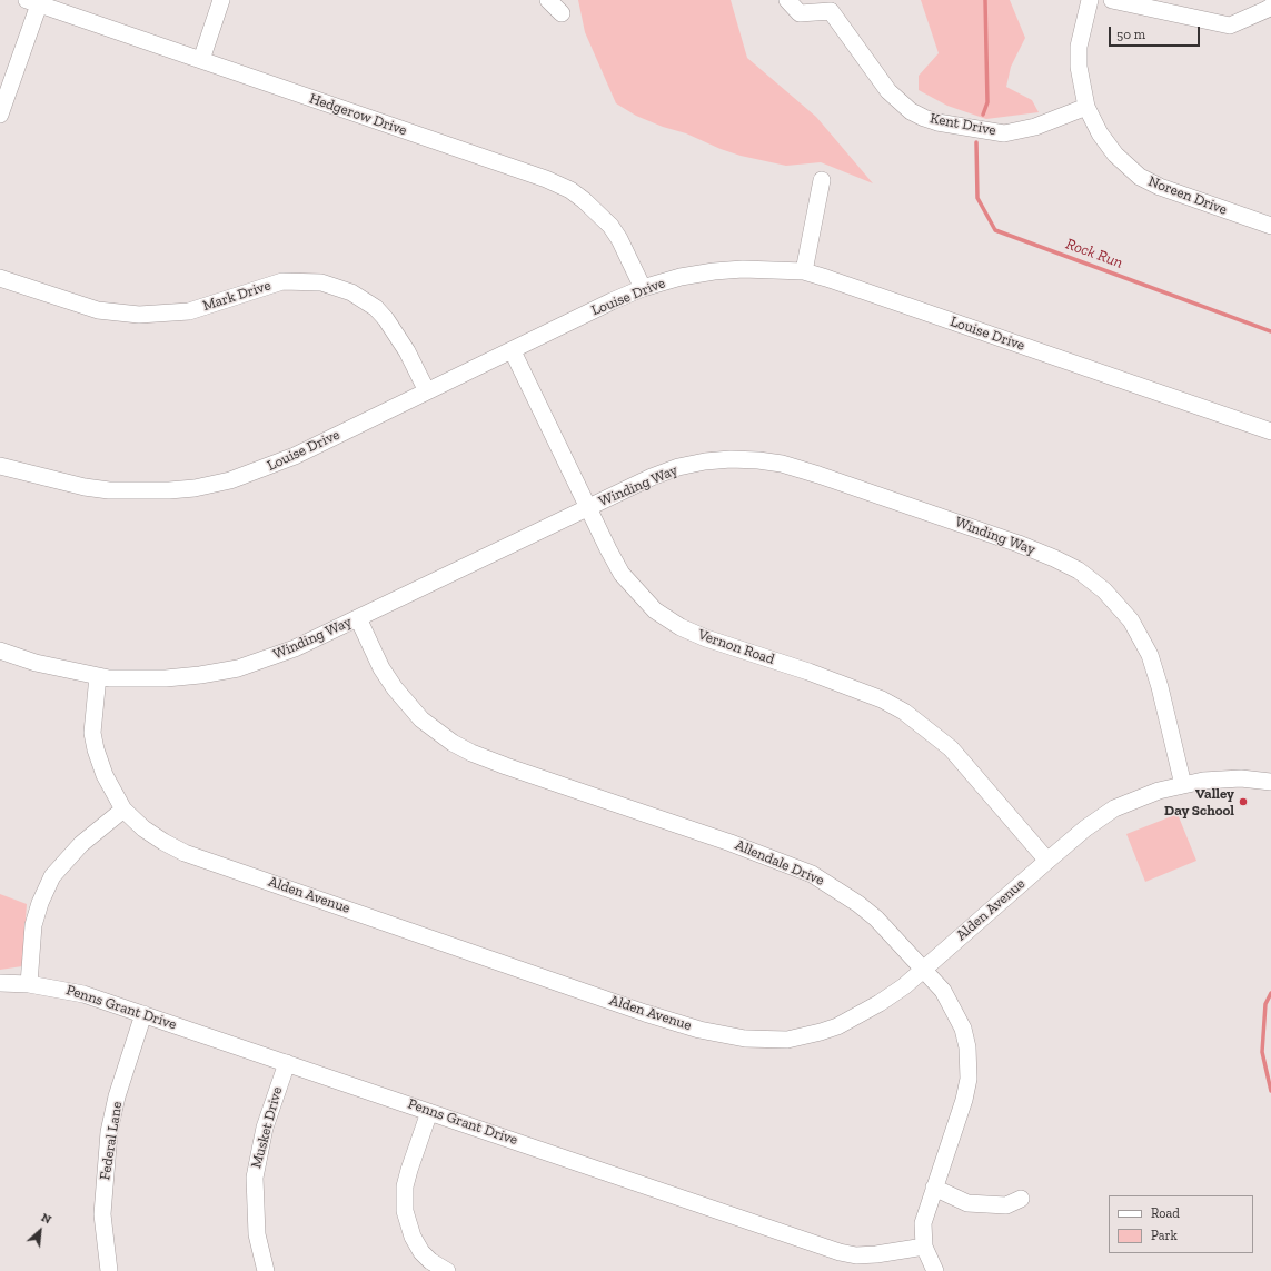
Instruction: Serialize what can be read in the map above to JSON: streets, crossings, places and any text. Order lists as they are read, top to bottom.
{
  "streets": {
    "street": [
      "Hedgerow Drive",
      "Kent Drive",
      "Noreen Drive",
      "Mark Drive",
      "Louise Drive",
      "Winding Way",
      "Vernon Road",
      "Allendale Drive",
      "Alden Avenue",
      "Penns Grant Drive",
      "Musket Drive",
      "Federal Lane"
    ]
  },
  "crossings": [
    ["Hedgerow Drive", "Louise Drive"],
    ["Kent Drive", "Noreen Drive"],
    ["Mark Drive", "Louise Drive"],
    ["Louise Drive", "Vernon Road"],
    ["Winding Way", "Vernon Road"],
    ["Winding Way", "Allendale Drive"],
    ["Winding Way", "Alden Avenue"],
    ["Vernon Road", "Alden Avenue"],
    ["Allendale Drive", "Alden Avenue"],
    ["Allendale Drive", "Penns Grant Drive"],
    ["Penns Grant Drive", "Musket Drive"],
    ["Penns Grant Drive", "Federal Lane"]
  ],
  "water": ["Rock Run"],
  "places": ["Valley Day School"],
  "legend": ["Road", "Park"],
  "scale_bar": "50 m",
  "north": "top right"
}
